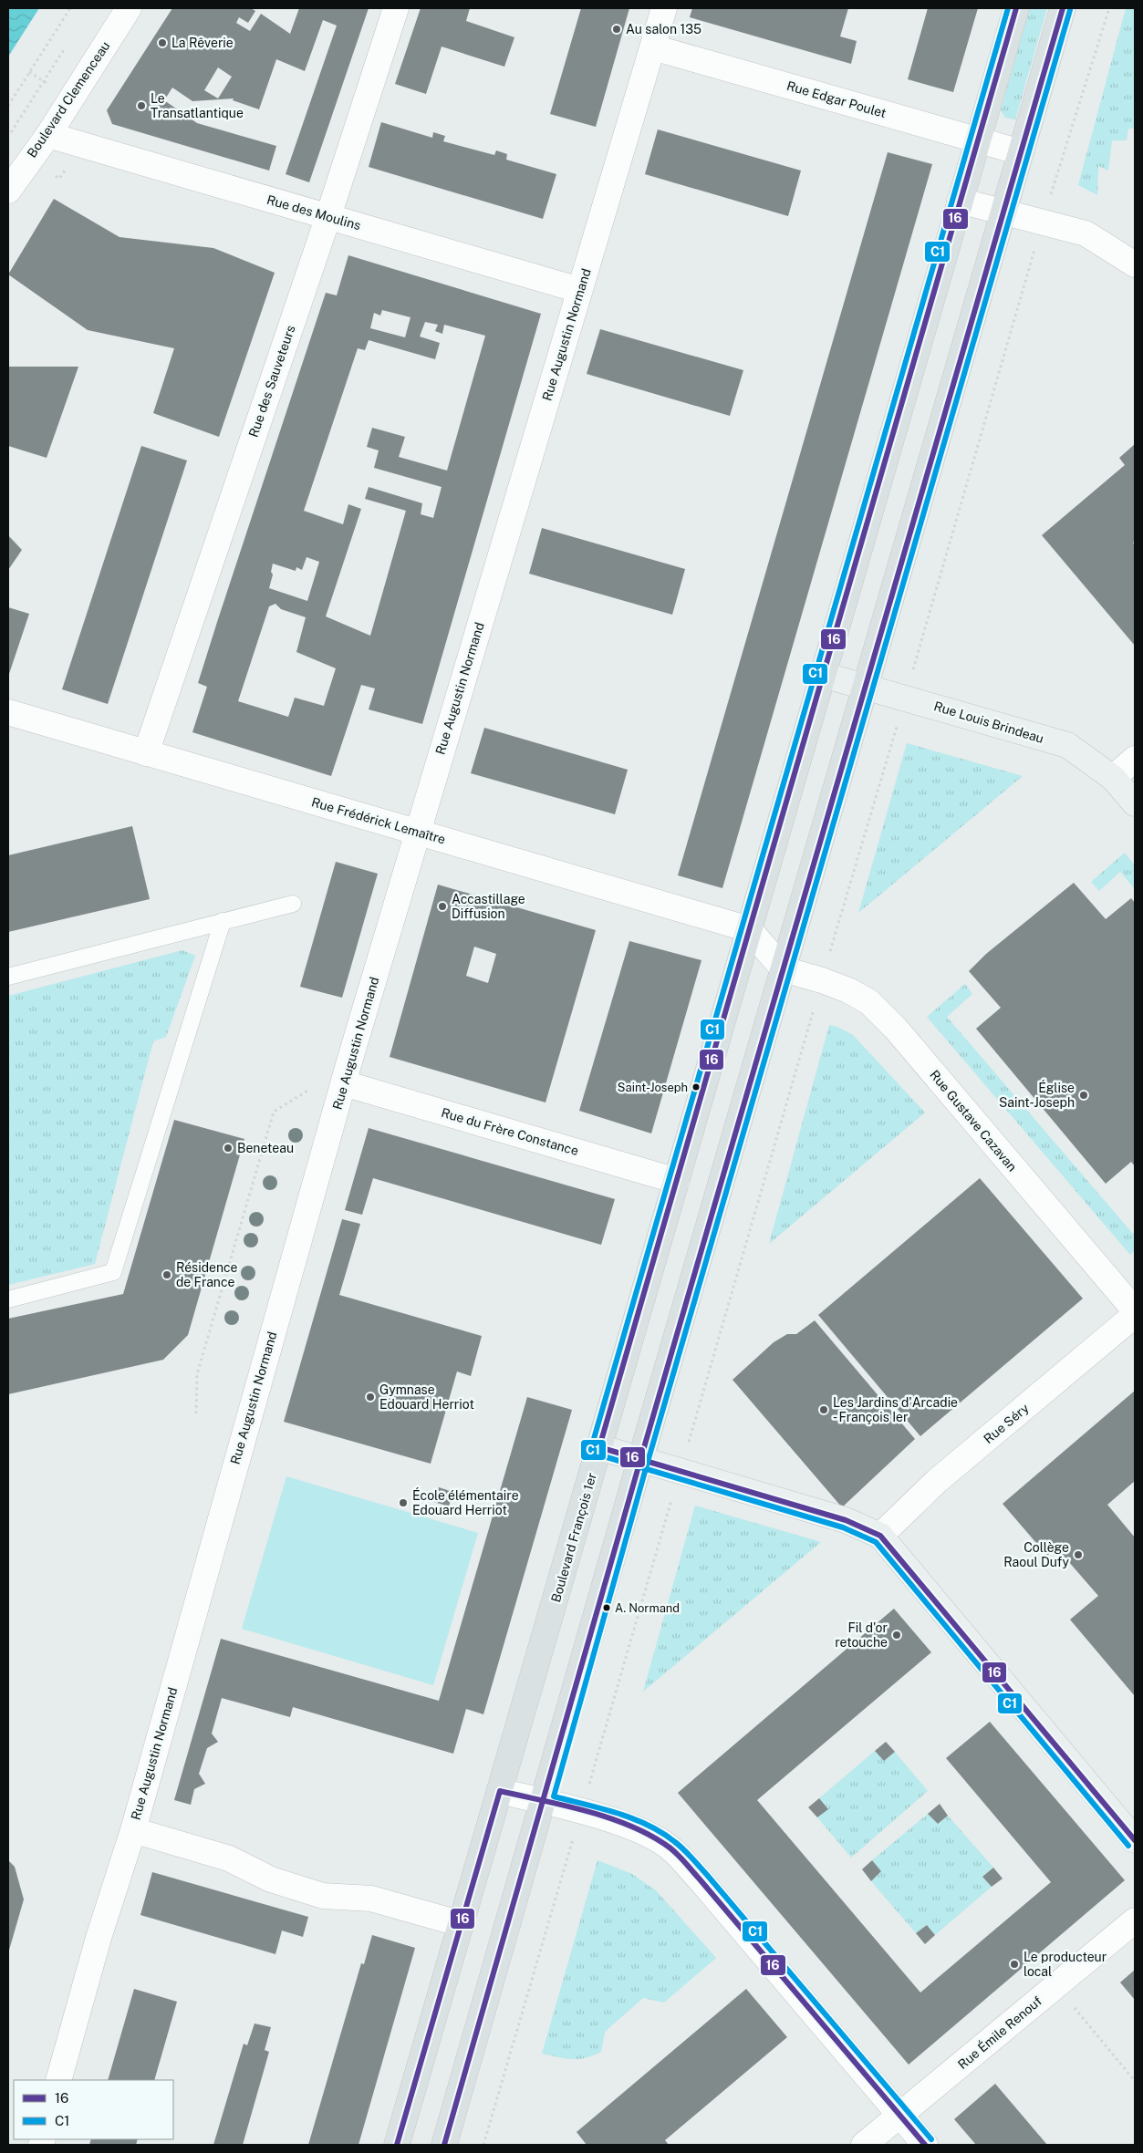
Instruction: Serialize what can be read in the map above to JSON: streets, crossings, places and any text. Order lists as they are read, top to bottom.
{
  "streets": {
    "main road": ["Rue Louis Brindeau", "Boulevard François 1er"],
    "street": [
      "Boulevard Clemenceau",
      "Rue Edgar Poulet",
      "Rue des Moulins",
      "Rue Augustin Normand",
      "Rue des Sauveteurs",
      "Rue Frédérick Lemaître",
      "Rue Gustave Cazavan",
      "Rue du Frère Constance",
      "Rue Séry",
      "Rue Émile Renouf"
    ]
  },
  "crossings": [
    ["Boulevard Clemenceau", "Rue des Moulins"],
    ["Rue Edgar Poulet", "Rue Augustin Normand"],
    ["Rue Edgar Poulet", "Boulevard François 1er"],
    ["Rue des Moulins", "Rue Augustin Normand"],
    ["Rue des Moulins", "Rue des Sauveteurs"],
    ["Rue Augustin Normand", "Rue Frédérick Lemaître"],
    ["Rue Augustin Normand", "Rue du Frère Constance"],
    ["Rue des Sauveteurs", "Rue Frédérick Lemaître"],
    ["Rue Louis Brindeau", "Boulevard François 1er"],
    ["Rue Frédérick Lemaître", "Boulevard François 1er"],
    ["Rue du Frère Constance", "Boulevard François 1er"]
  ],
  "places": [
    "Au salon 135",
    "La Rêverie",
    "Le Transatlantique",
    "Accastillage Diffusion",
    "Saint-Joseph",
    "Église Saint-Joseph",
    "Beneteau",
    "Résidence de France",
    "Gymnase Edouard Herriot",
    "Les Jardins d'Arcadie - François Ier",
    "École élémentaire Edouard Herriot",
    "Collège Raoul Dufy",
    "A. Normand",
    "Fil d'or retouche",
    "Le producteur local"
  ],
  "lines": ["transit line 16", "transit line C1"],
  "legend": ["16", "C1"]
}
